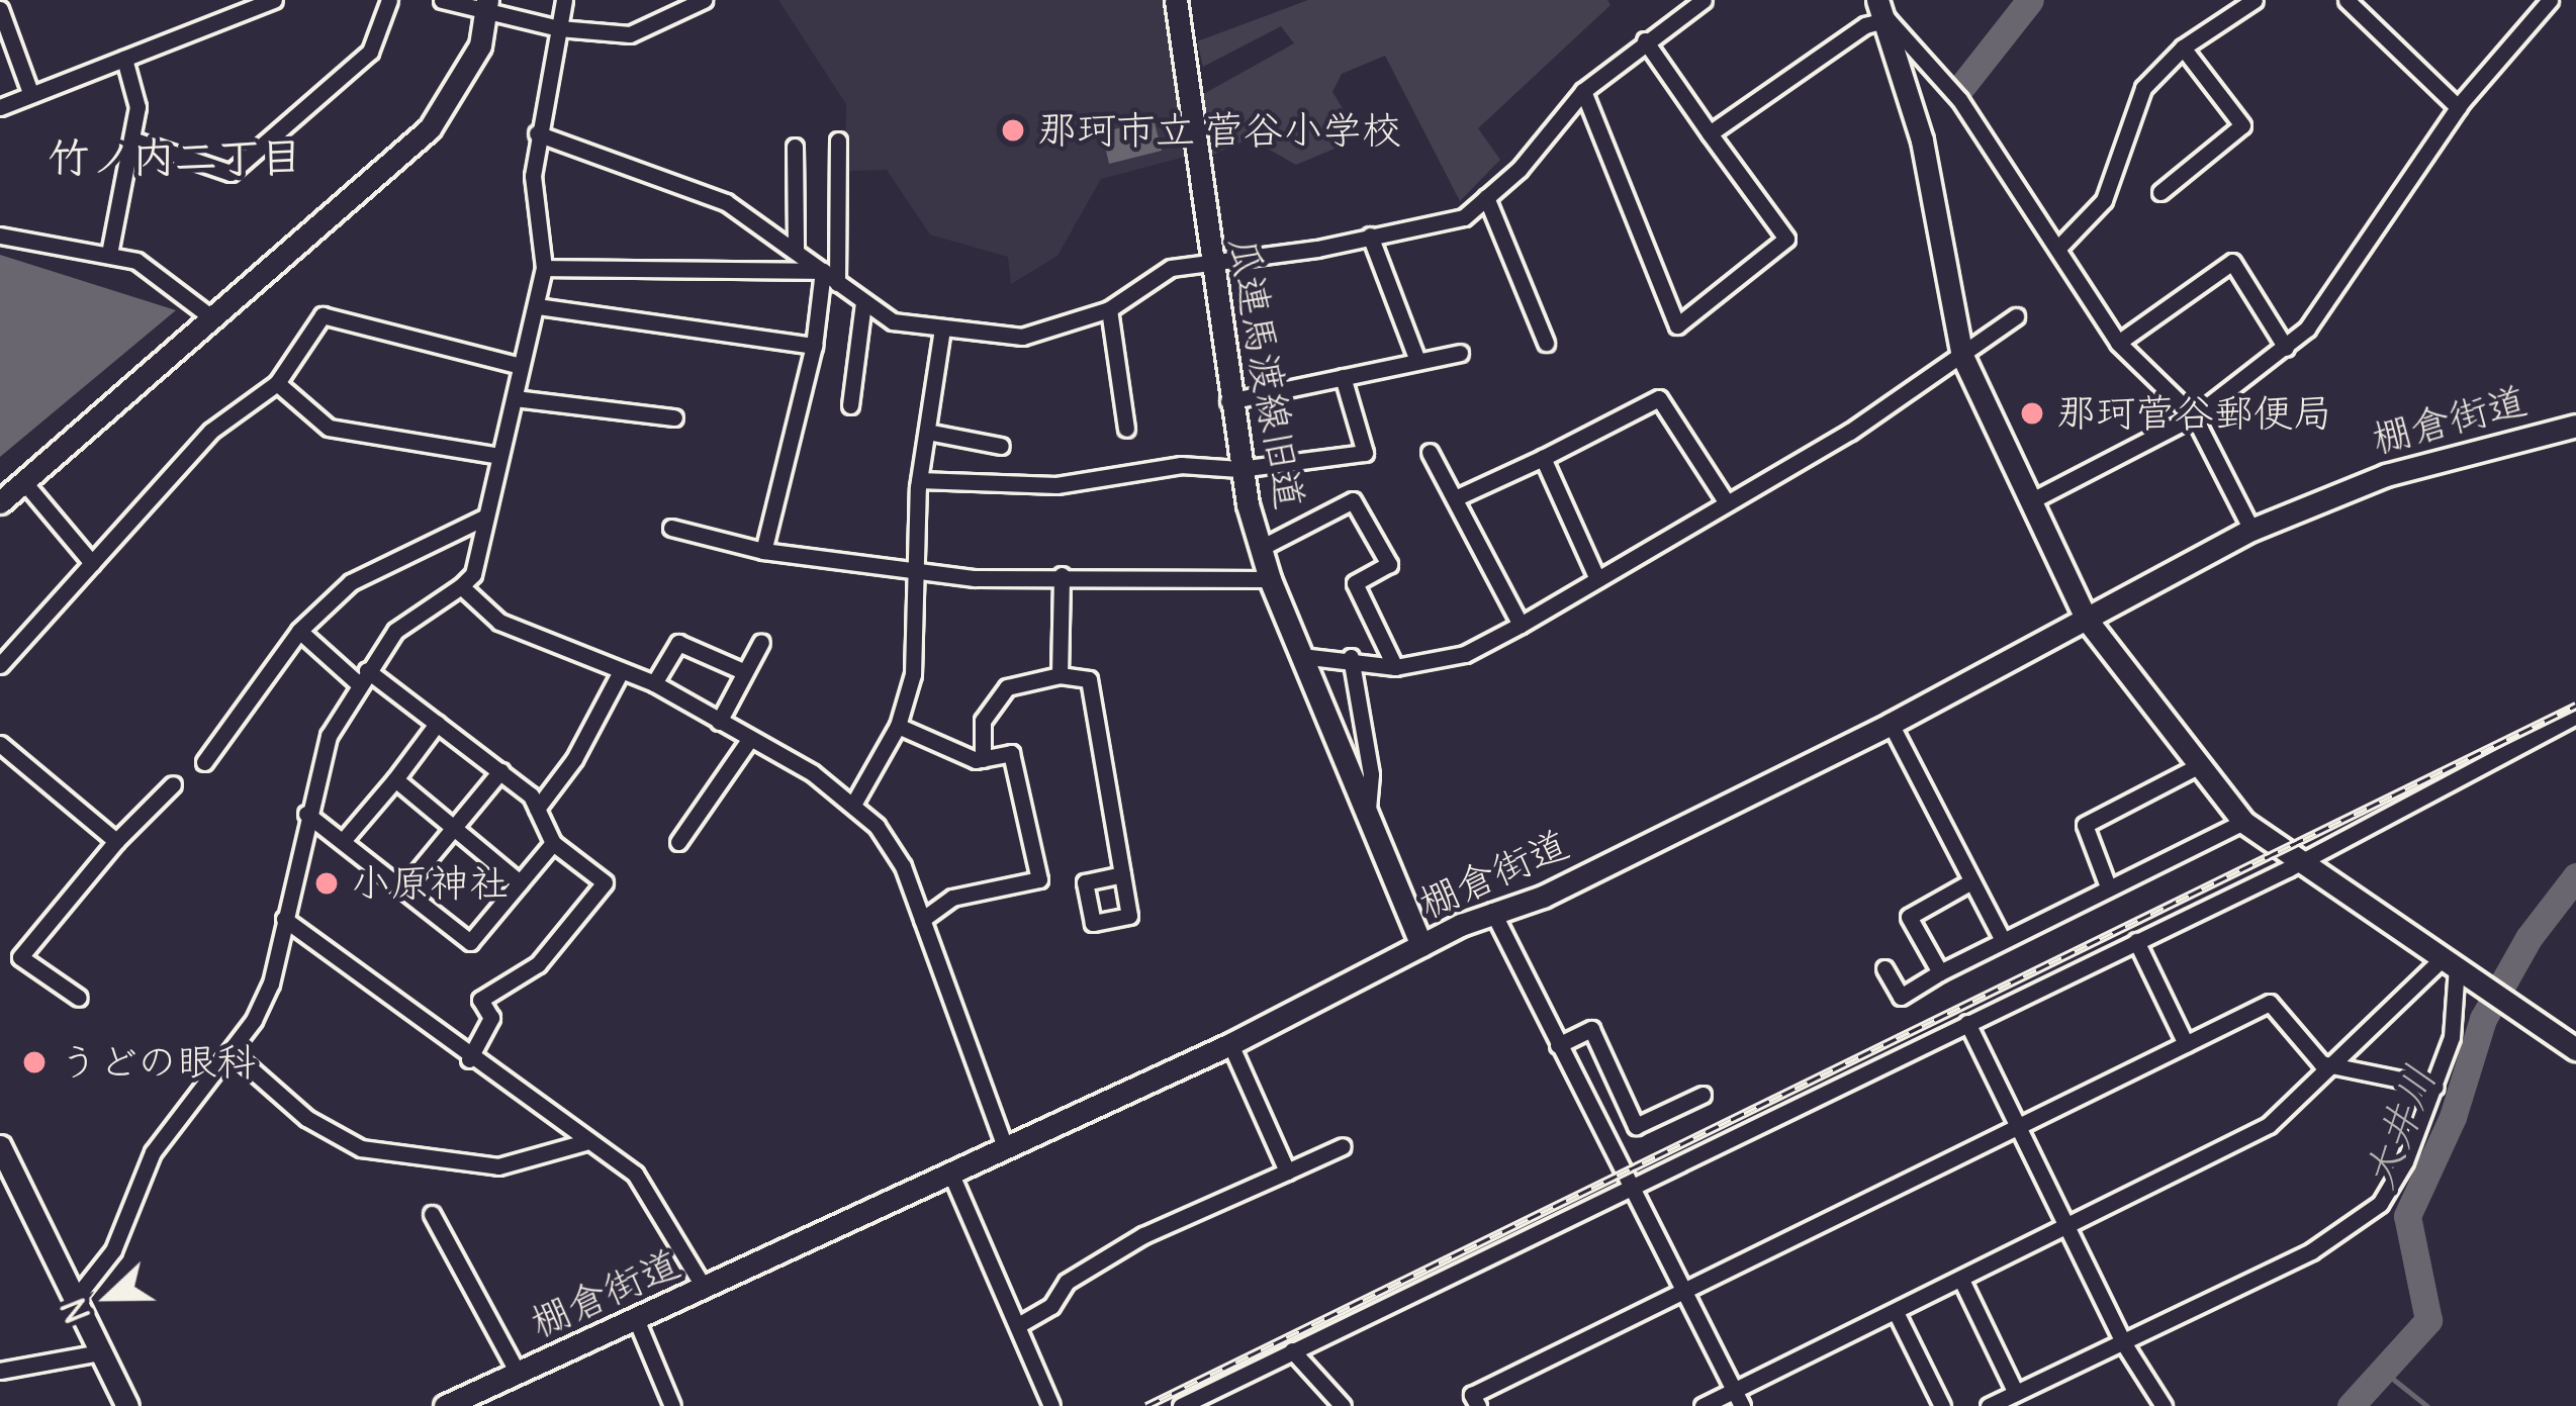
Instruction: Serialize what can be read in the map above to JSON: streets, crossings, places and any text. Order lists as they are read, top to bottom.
{
  "streets": {
    "street": ["瓜連馬渡線旧道", "棚倉街道"]
  },
  "crossings": [
    ["瓜連馬渡線旧道", "棚倉街道"]
  ],
  "districts": ["竹ノ内二丁目"],
  "water": ["大井川"],
  "places": [
    "那珂市立 菅谷小学校",
    "那珂菅谷郵便局",
    "小原神社",
    "うどの眼科"
  ],
  "north": "left"
}
